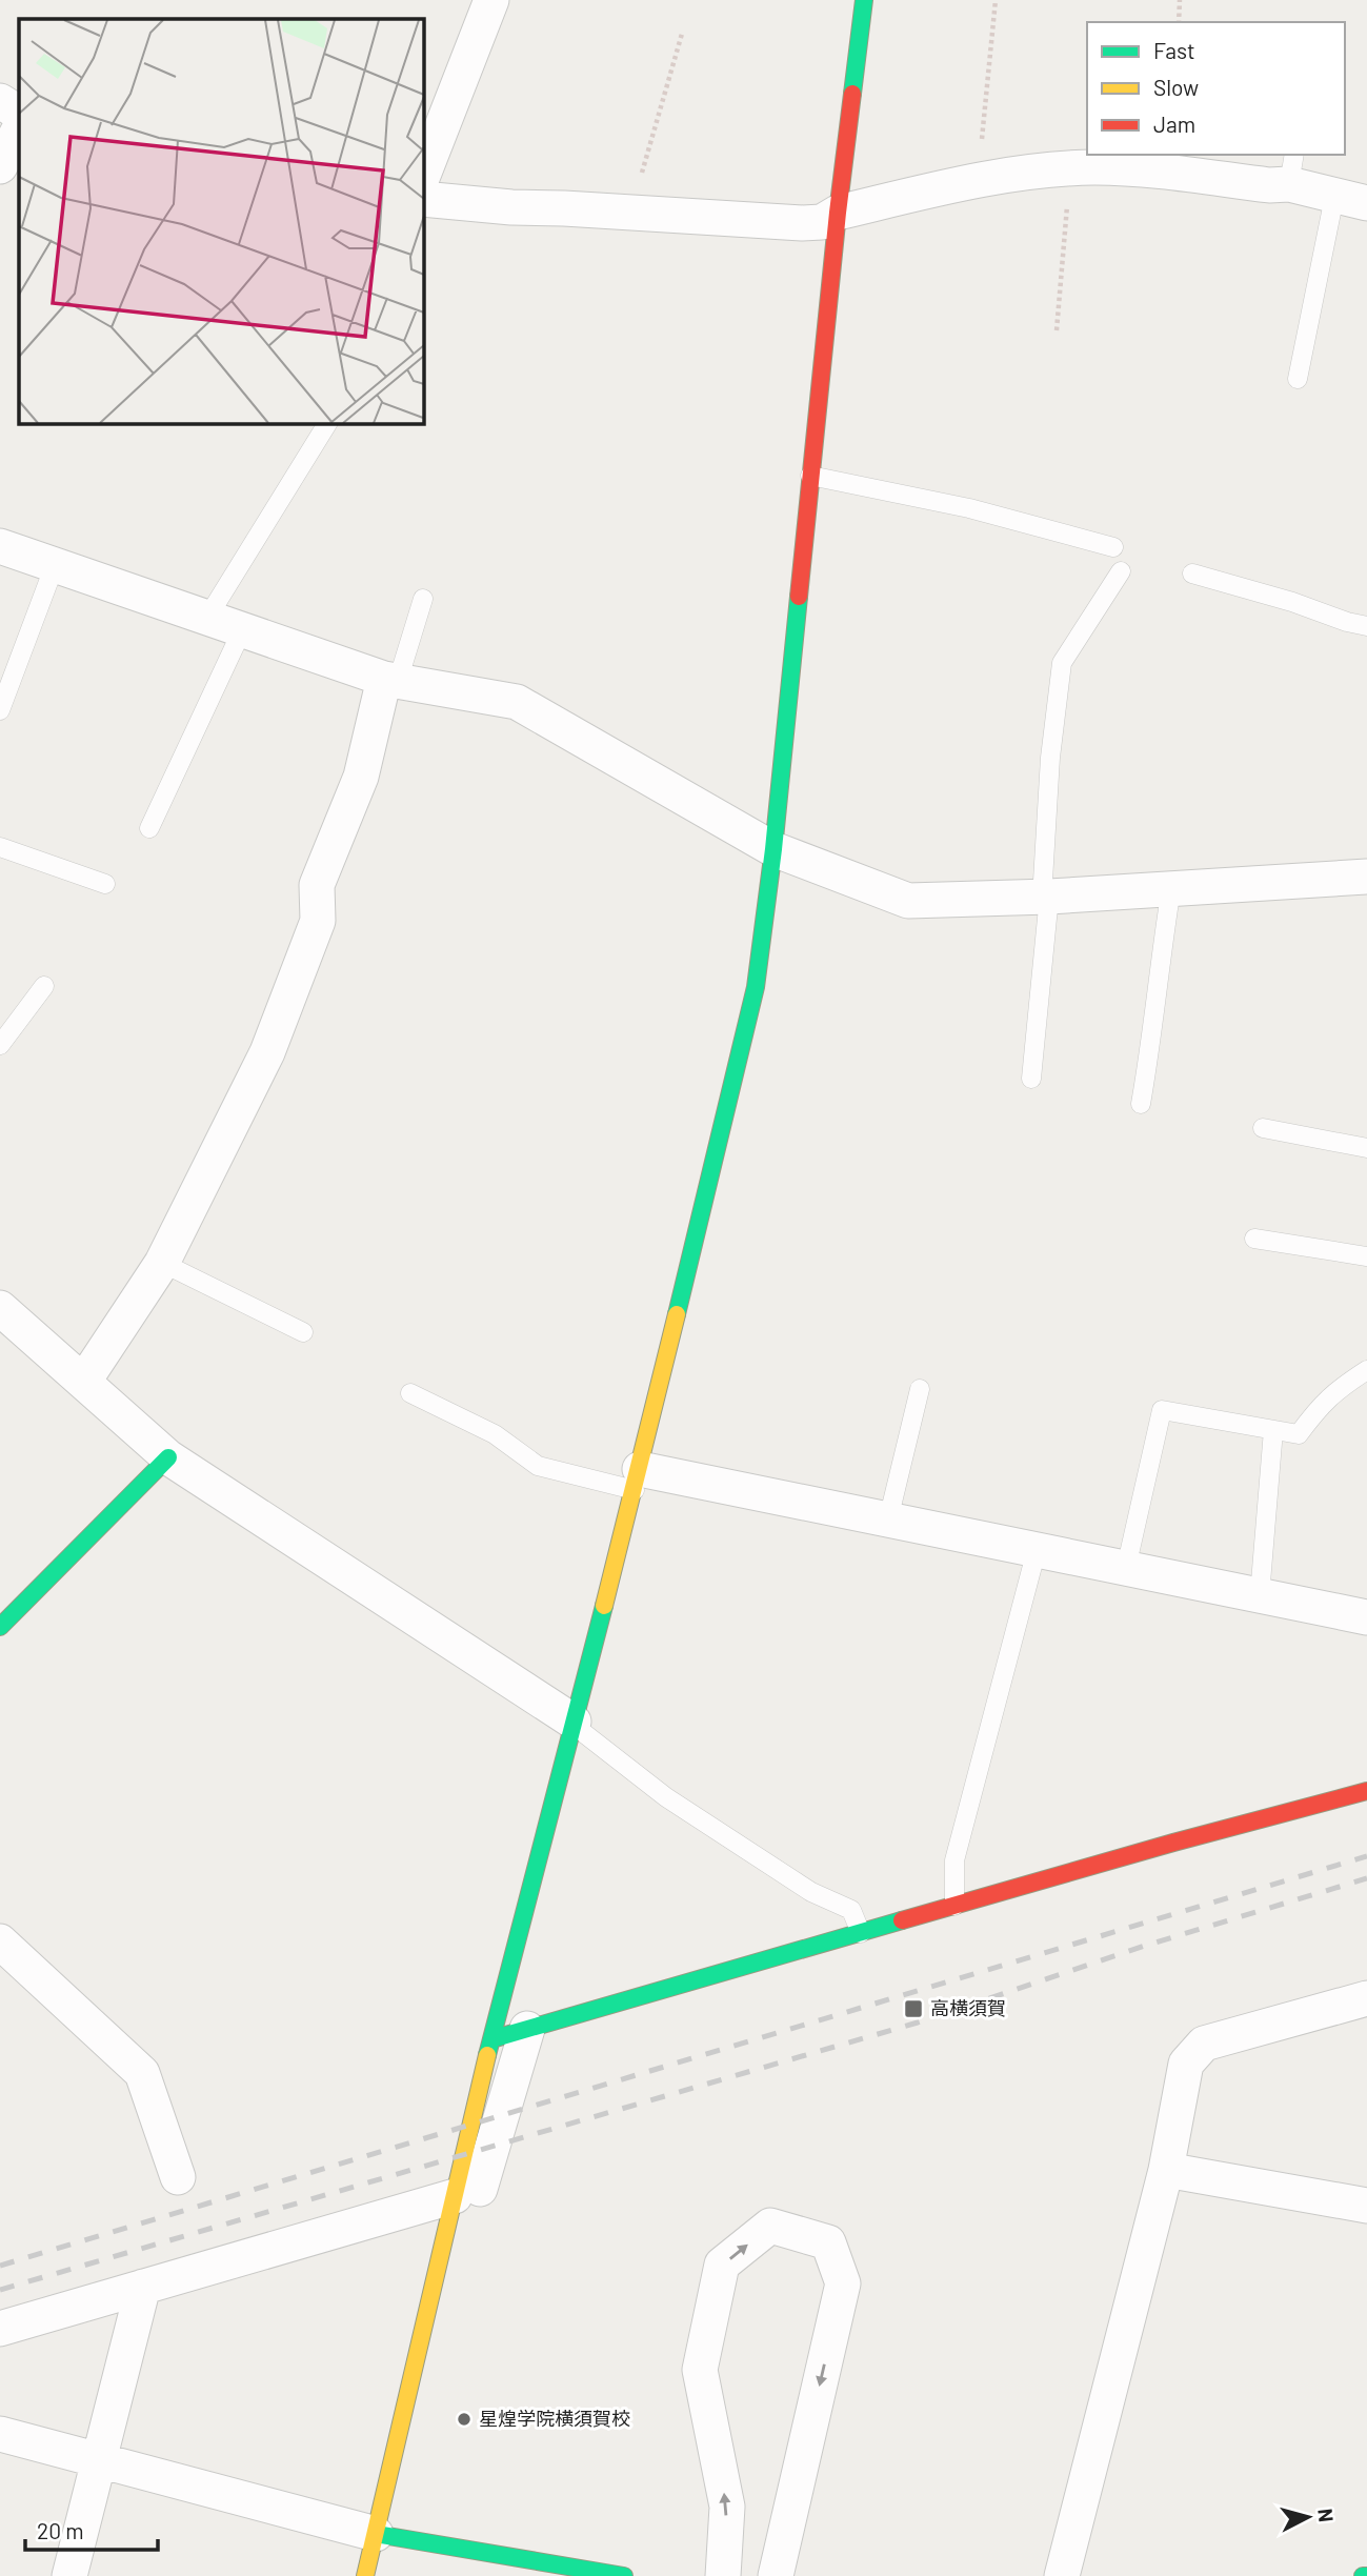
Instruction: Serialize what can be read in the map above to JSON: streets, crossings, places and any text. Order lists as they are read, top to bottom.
{
  "places": {
    "transit": ["高横須賀"],
    "other": ["星煌学院横須賀校"]
  },
  "legend": ["Fast", "Slow", "Jam"],
  "scale_bar": "20 m",
  "north": "right"
}
